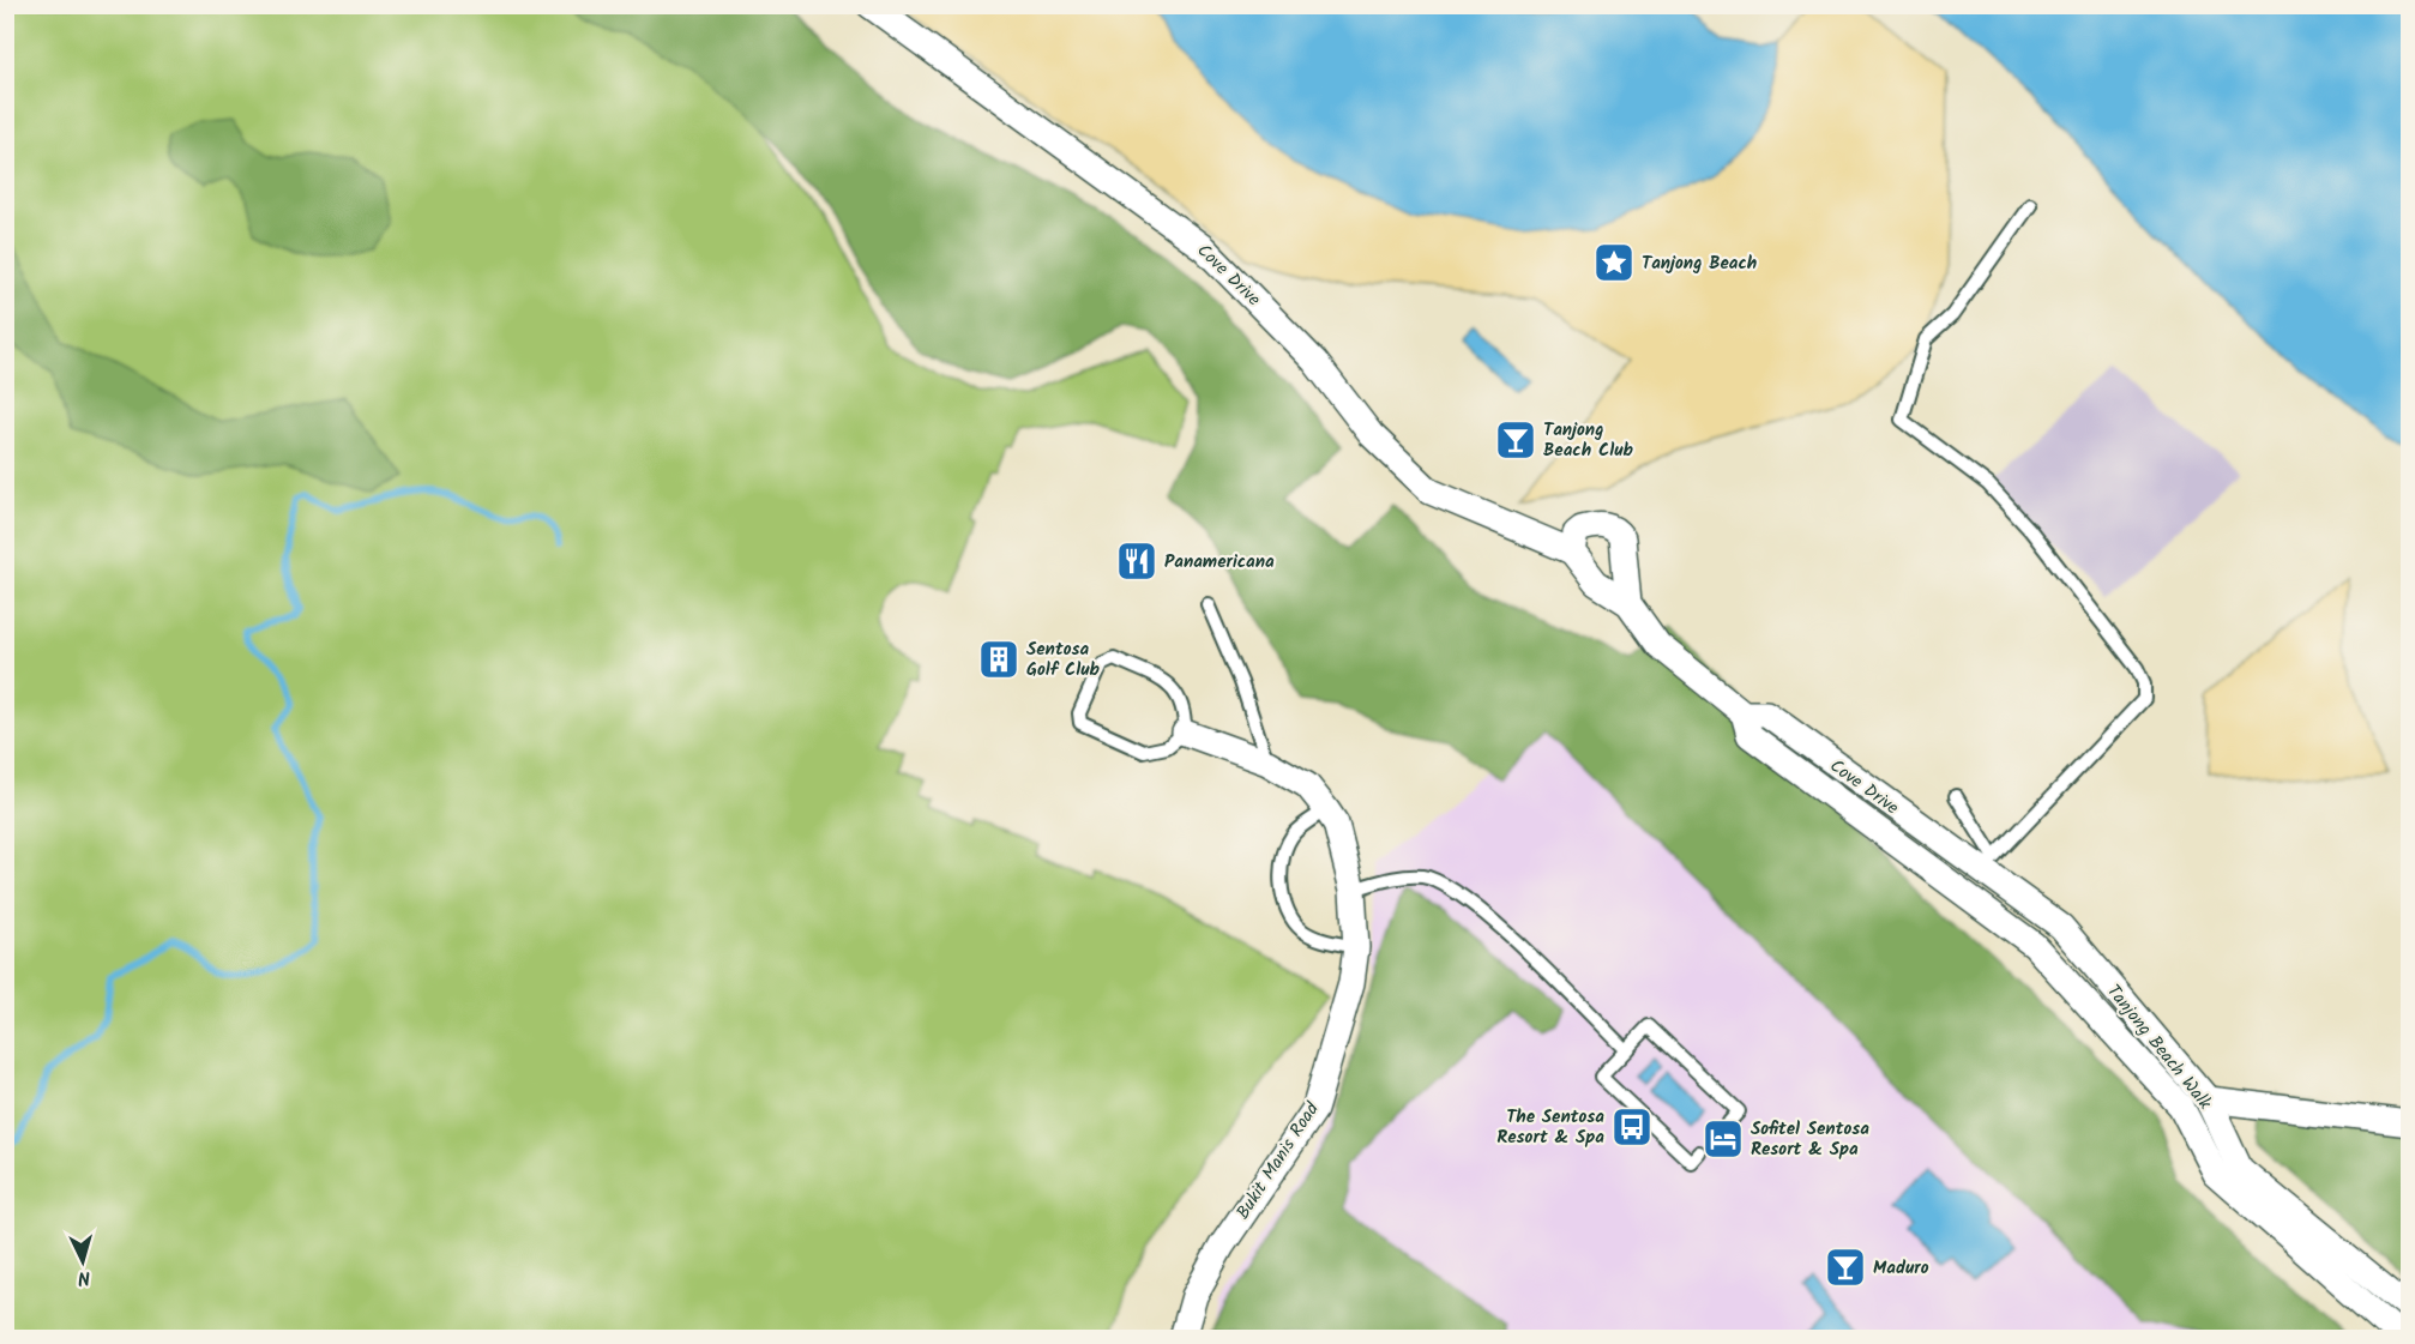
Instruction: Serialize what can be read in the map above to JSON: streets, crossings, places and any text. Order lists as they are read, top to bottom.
{
  "streets": {
    "street": ["Cove Drive", "Tanjong Beach Walk", "Bukit Manis Road"]
  },
  "crossings": [
    ["Cove Drive", "Tanjong Beach Walk"]
  ],
  "places": {
    "place": ["Tanjong Beach"],
    "bar": ["Tanjong Beach Club", "Maduro"],
    "restaurant": ["Panamericana"],
    "building": ["Sentosa Golf Club"],
    "bus stop": ["The Sentosa Resort & Spa"],
    "hotel": ["Sofitel Sentosa Resort & Spa"]
  },
  "north": "bottom"
}
